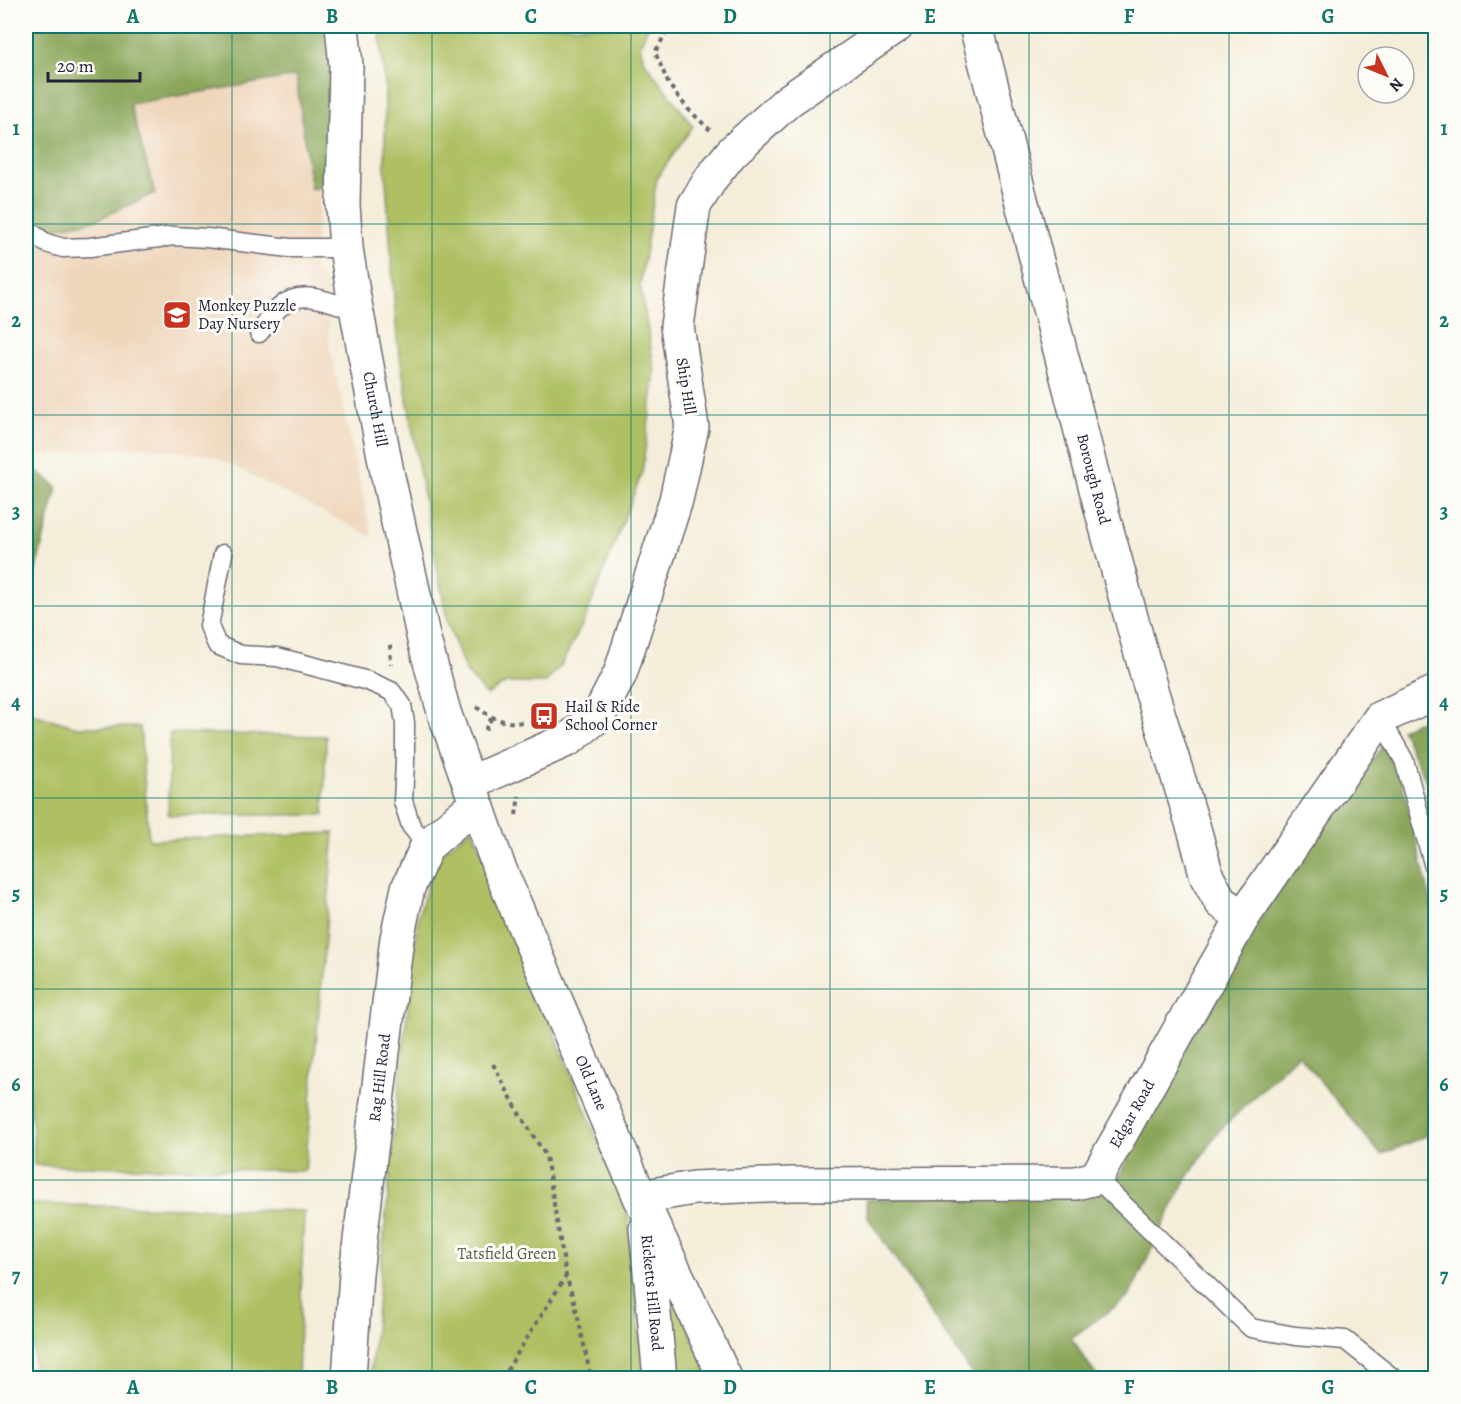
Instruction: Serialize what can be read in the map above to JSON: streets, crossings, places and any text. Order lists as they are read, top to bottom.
{
  "streets": {
    "street": [
      "Ship Hill",
      "Church Hill",
      "Borough Road",
      "Rag Hill Road",
      "Old Lane",
      "Edgar Road",
      "Ricketts Hill Road"
    ]
  },
  "crossings": [
    ["Ship Hill", "Church Hill"],
    ["Ship Hill", "Rag Hill Road"],
    ["Ship Hill", "Old Lane"],
    ["Church Hill", "Rag Hill Road"],
    ["Church Hill", "Old Lane"],
    ["Borough Road", "Edgar Road"],
    ["Rag Hill Road", "Old Lane"],
    ["Old Lane", "Ricketts Hill Road"]
  ],
  "parks": ["Tatsfield Green"],
  "places": {
    "school or university": ["Monkey Puzzle Day Nursery"],
    "bus stop": ["Hail & Ride School Corner"]
  },
  "scale_bar": "20 m",
  "north": "bottom right",
  "grid": {
    "columns": [
      "A",
      "B",
      "C",
      "D",
      "E",
      "F",
      "G"
    ],
    "rows": [
      "1",
      "2",
      "3",
      "4",
      "5",
      "6",
      "7"
    ]
  }
}
